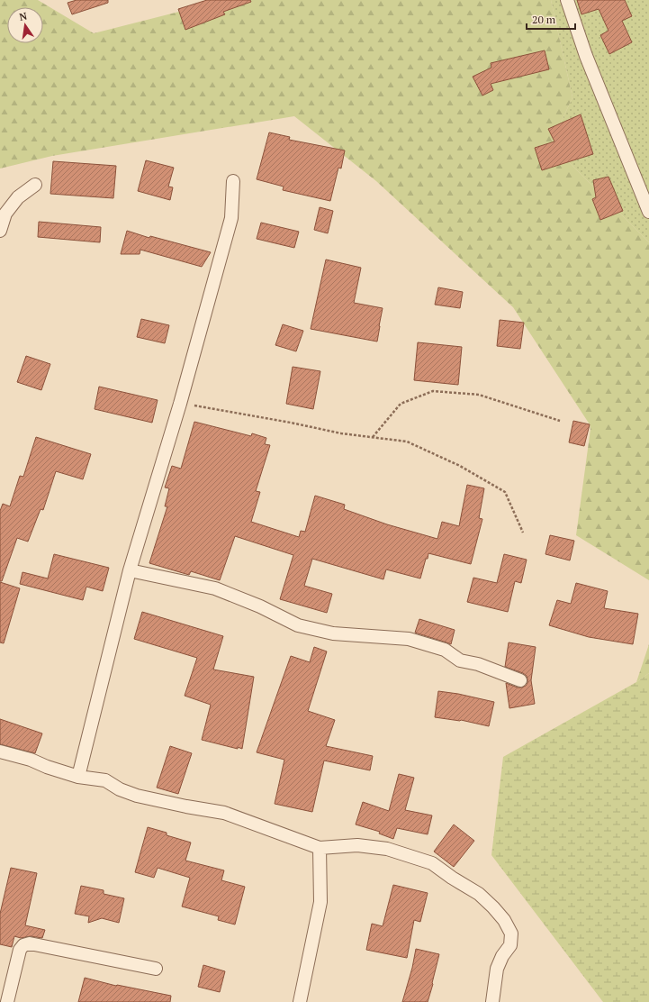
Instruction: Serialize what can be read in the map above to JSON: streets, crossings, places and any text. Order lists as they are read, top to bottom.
{
  "scale_bar": "20 m",
  "north": "top"
}
